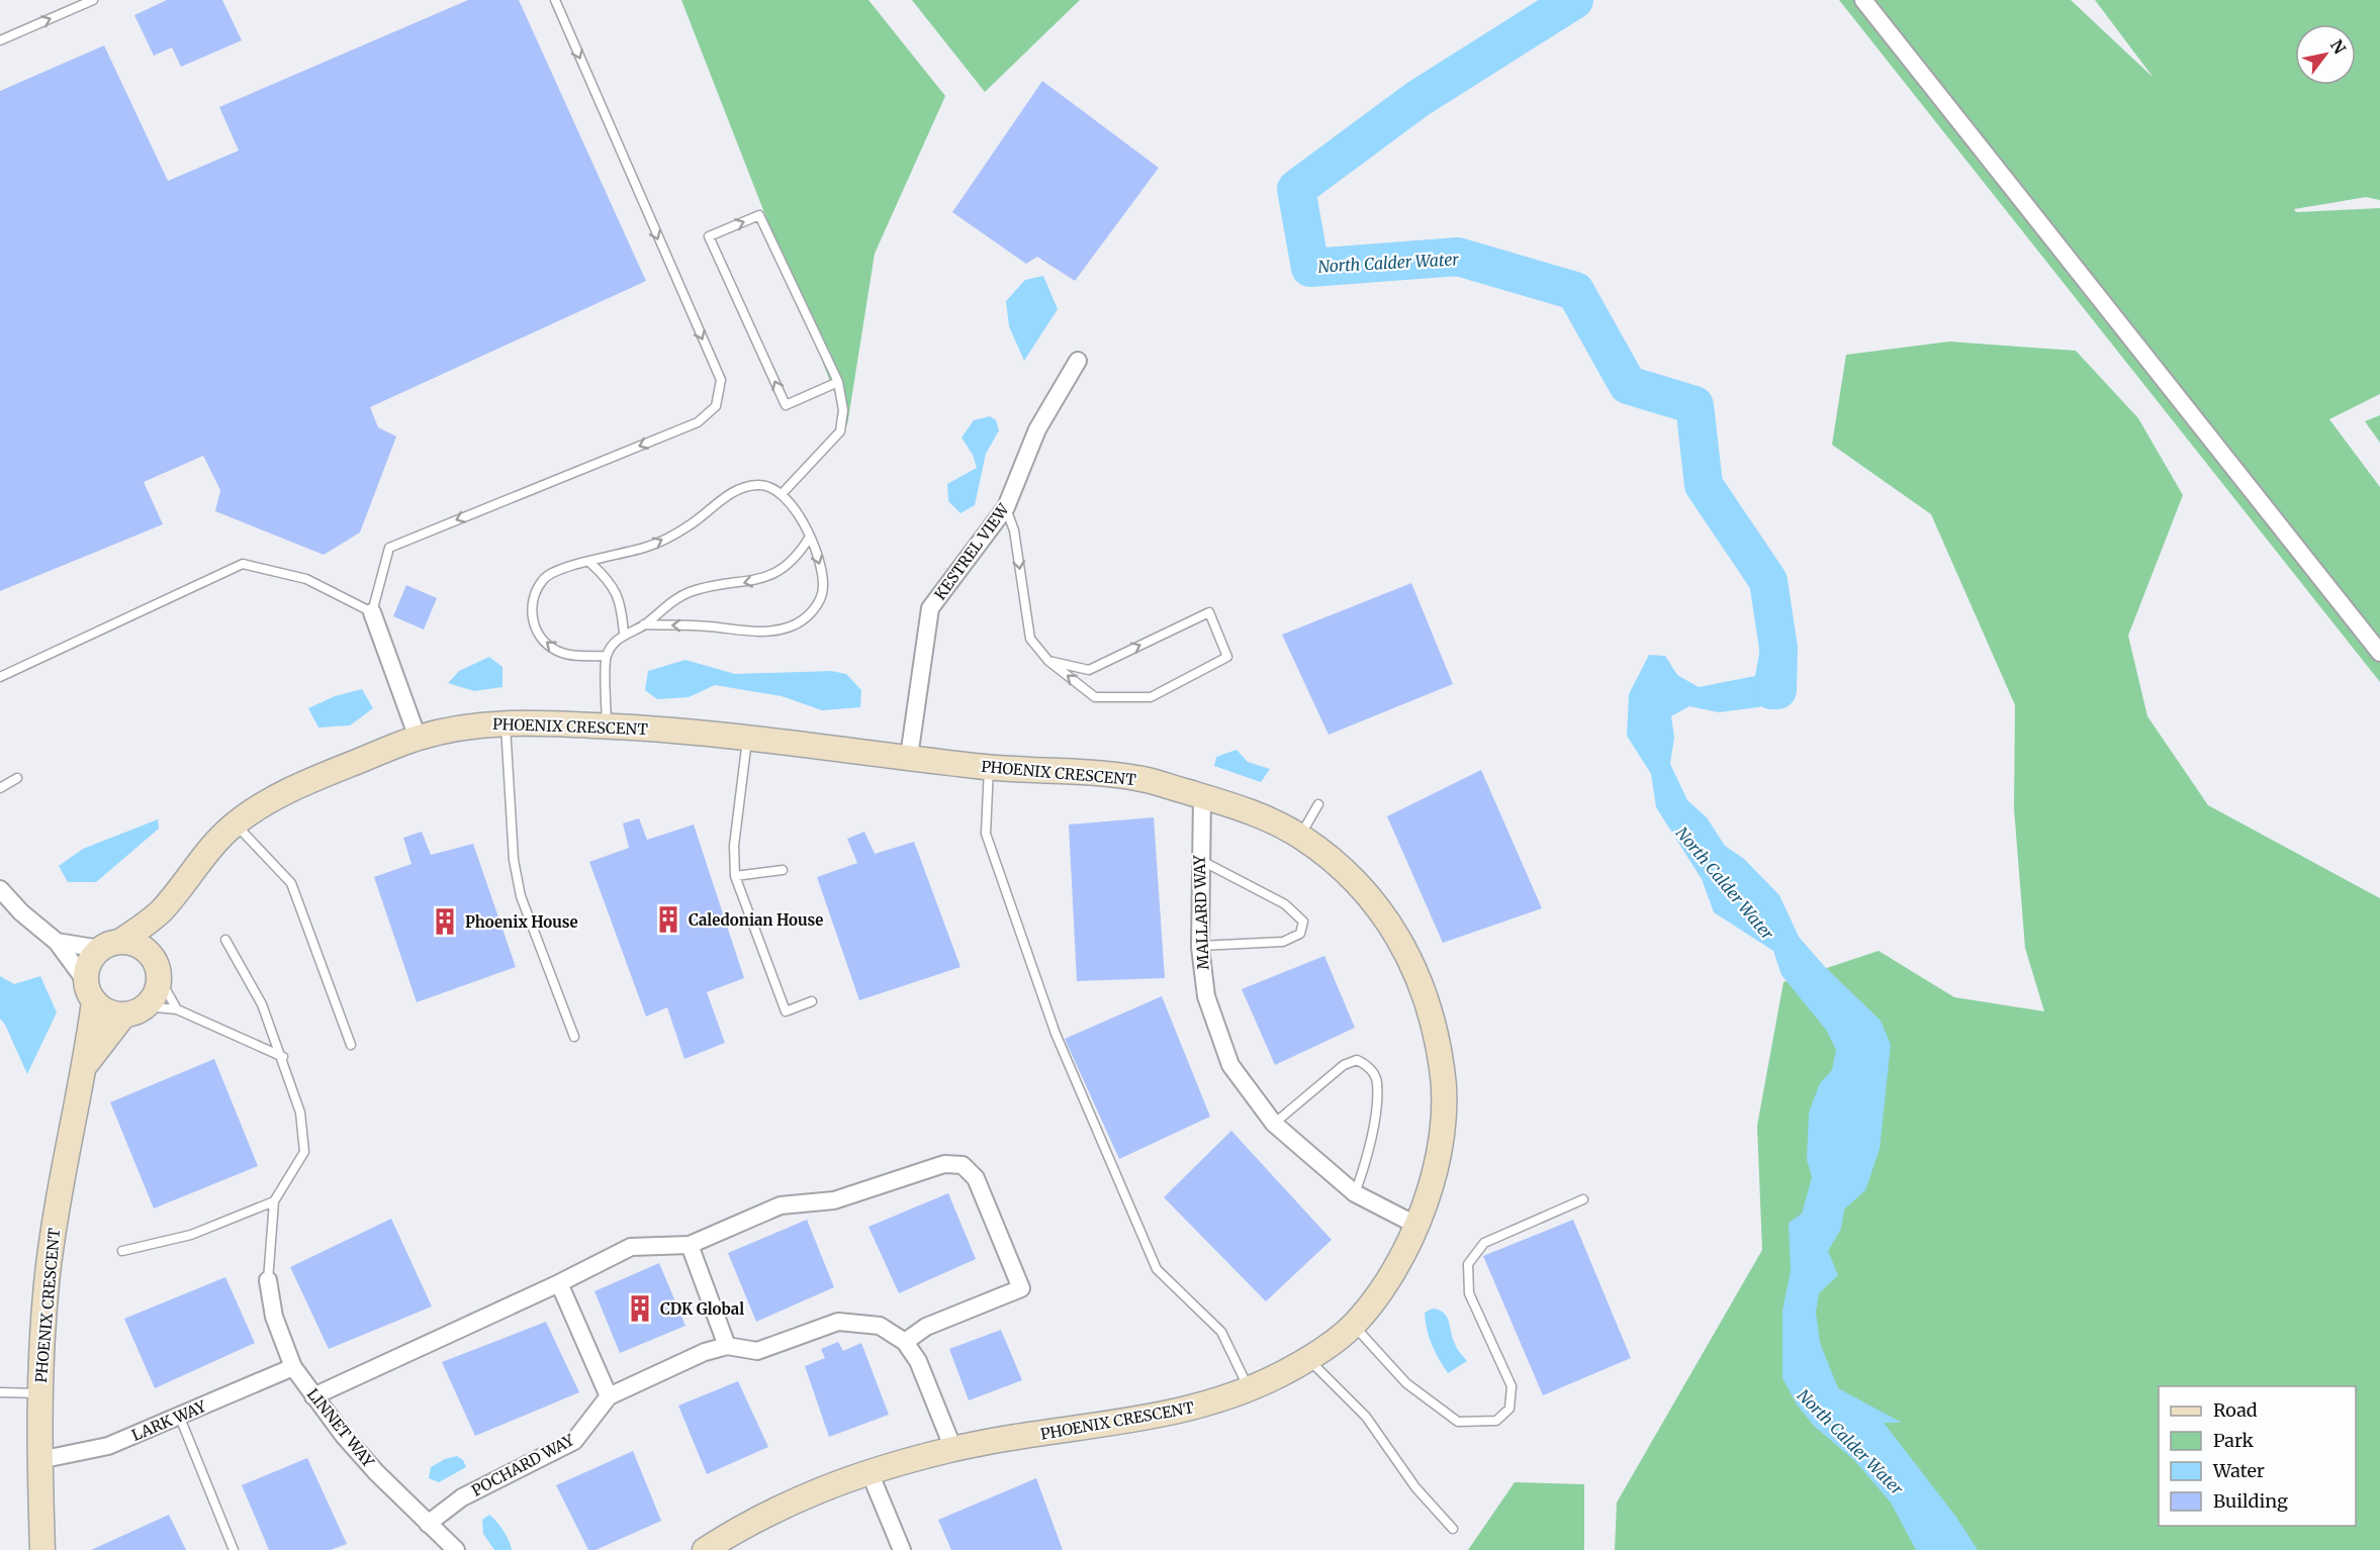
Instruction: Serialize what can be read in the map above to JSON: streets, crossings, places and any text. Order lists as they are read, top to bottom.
{
  "streets": {
    "street": [
      "KESTREL VIEW",
      "PHOENIX CRESCENT",
      "MALLARD WAY",
      "LARK WAY",
      "LINNET WAY",
      "POCHARD WAY"
    ]
  },
  "crossings": [
    ["KESTREL VIEW", "PHOENIX CRESCENT"],
    ["PHOENIX CRESCENT", "MALLARD WAY"],
    ["PHOENIX CRESCENT", "LARK WAY"],
    ["PHOENIX CRESCENT", "POCHARD WAY"],
    ["LARK WAY", "LINNET WAY"],
    ["LINNET WAY", "POCHARD WAY"]
  ],
  "water": ["North Calder Water"],
  "places": {
    "building": ["Caledonian House", "Phoenix House", "CDK Global"]
  },
  "legend": [
    "Road",
    "Park",
    "Water",
    "Building"
  ],
  "north": "top right"
}
